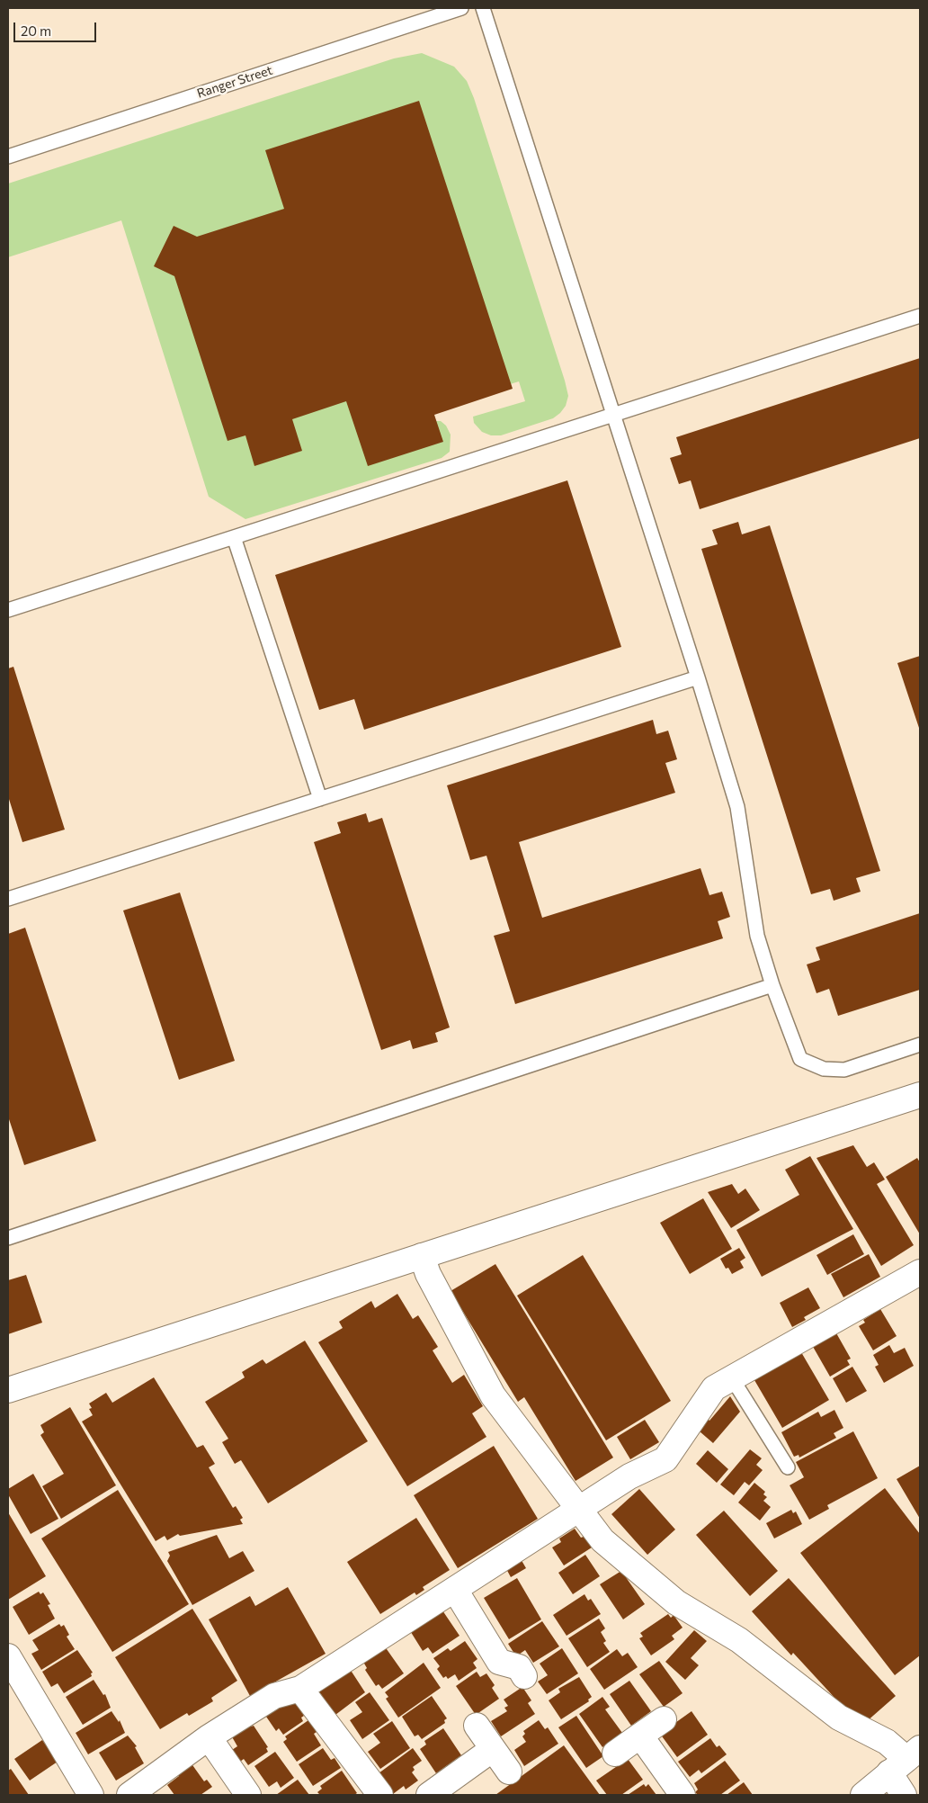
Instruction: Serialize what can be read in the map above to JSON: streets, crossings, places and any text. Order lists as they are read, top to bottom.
{
  "streets": {
    "lane": ["Ranger Street"]
  },
  "scale_bar": "20 m"
}
